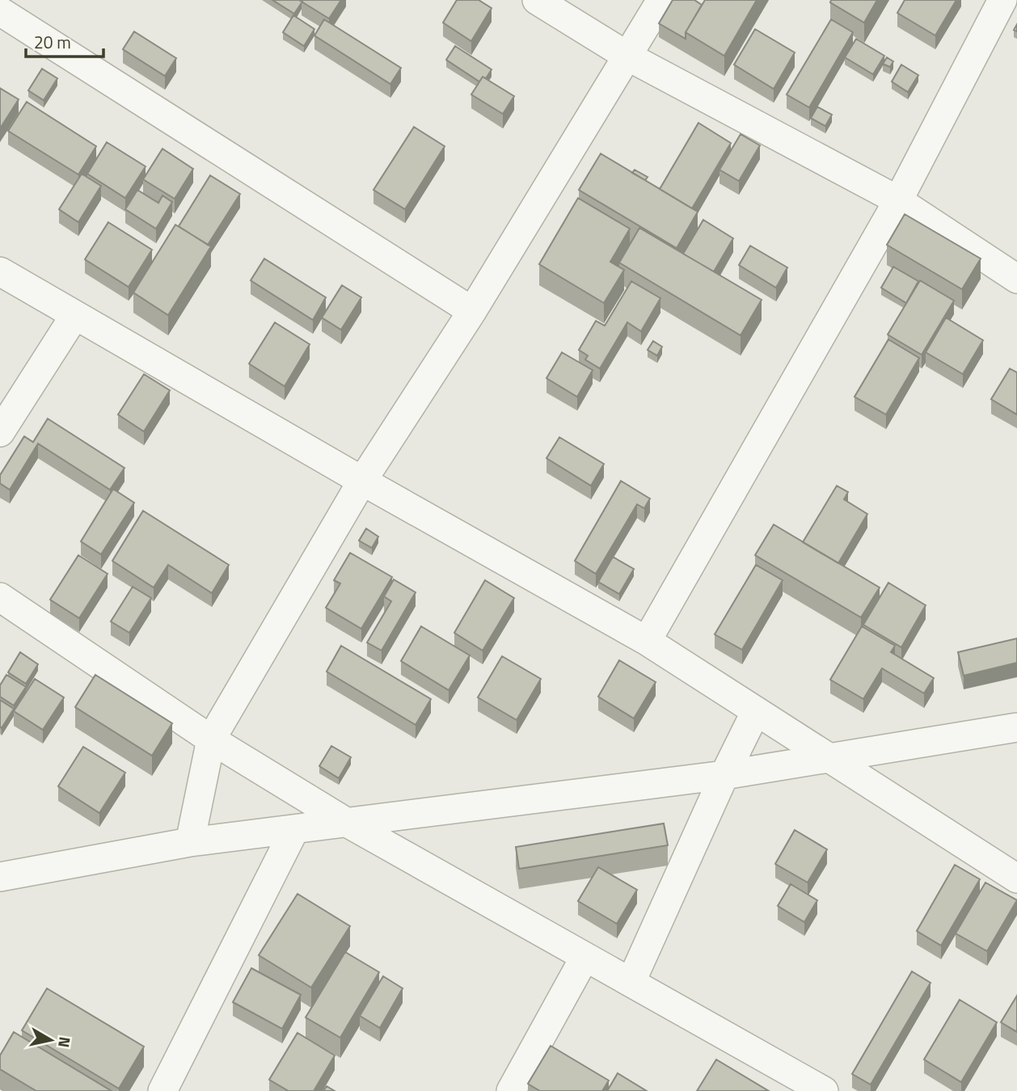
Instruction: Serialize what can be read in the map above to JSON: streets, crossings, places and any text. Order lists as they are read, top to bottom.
{
  "scale_bar": "20 m",
  "north": "right"
}
